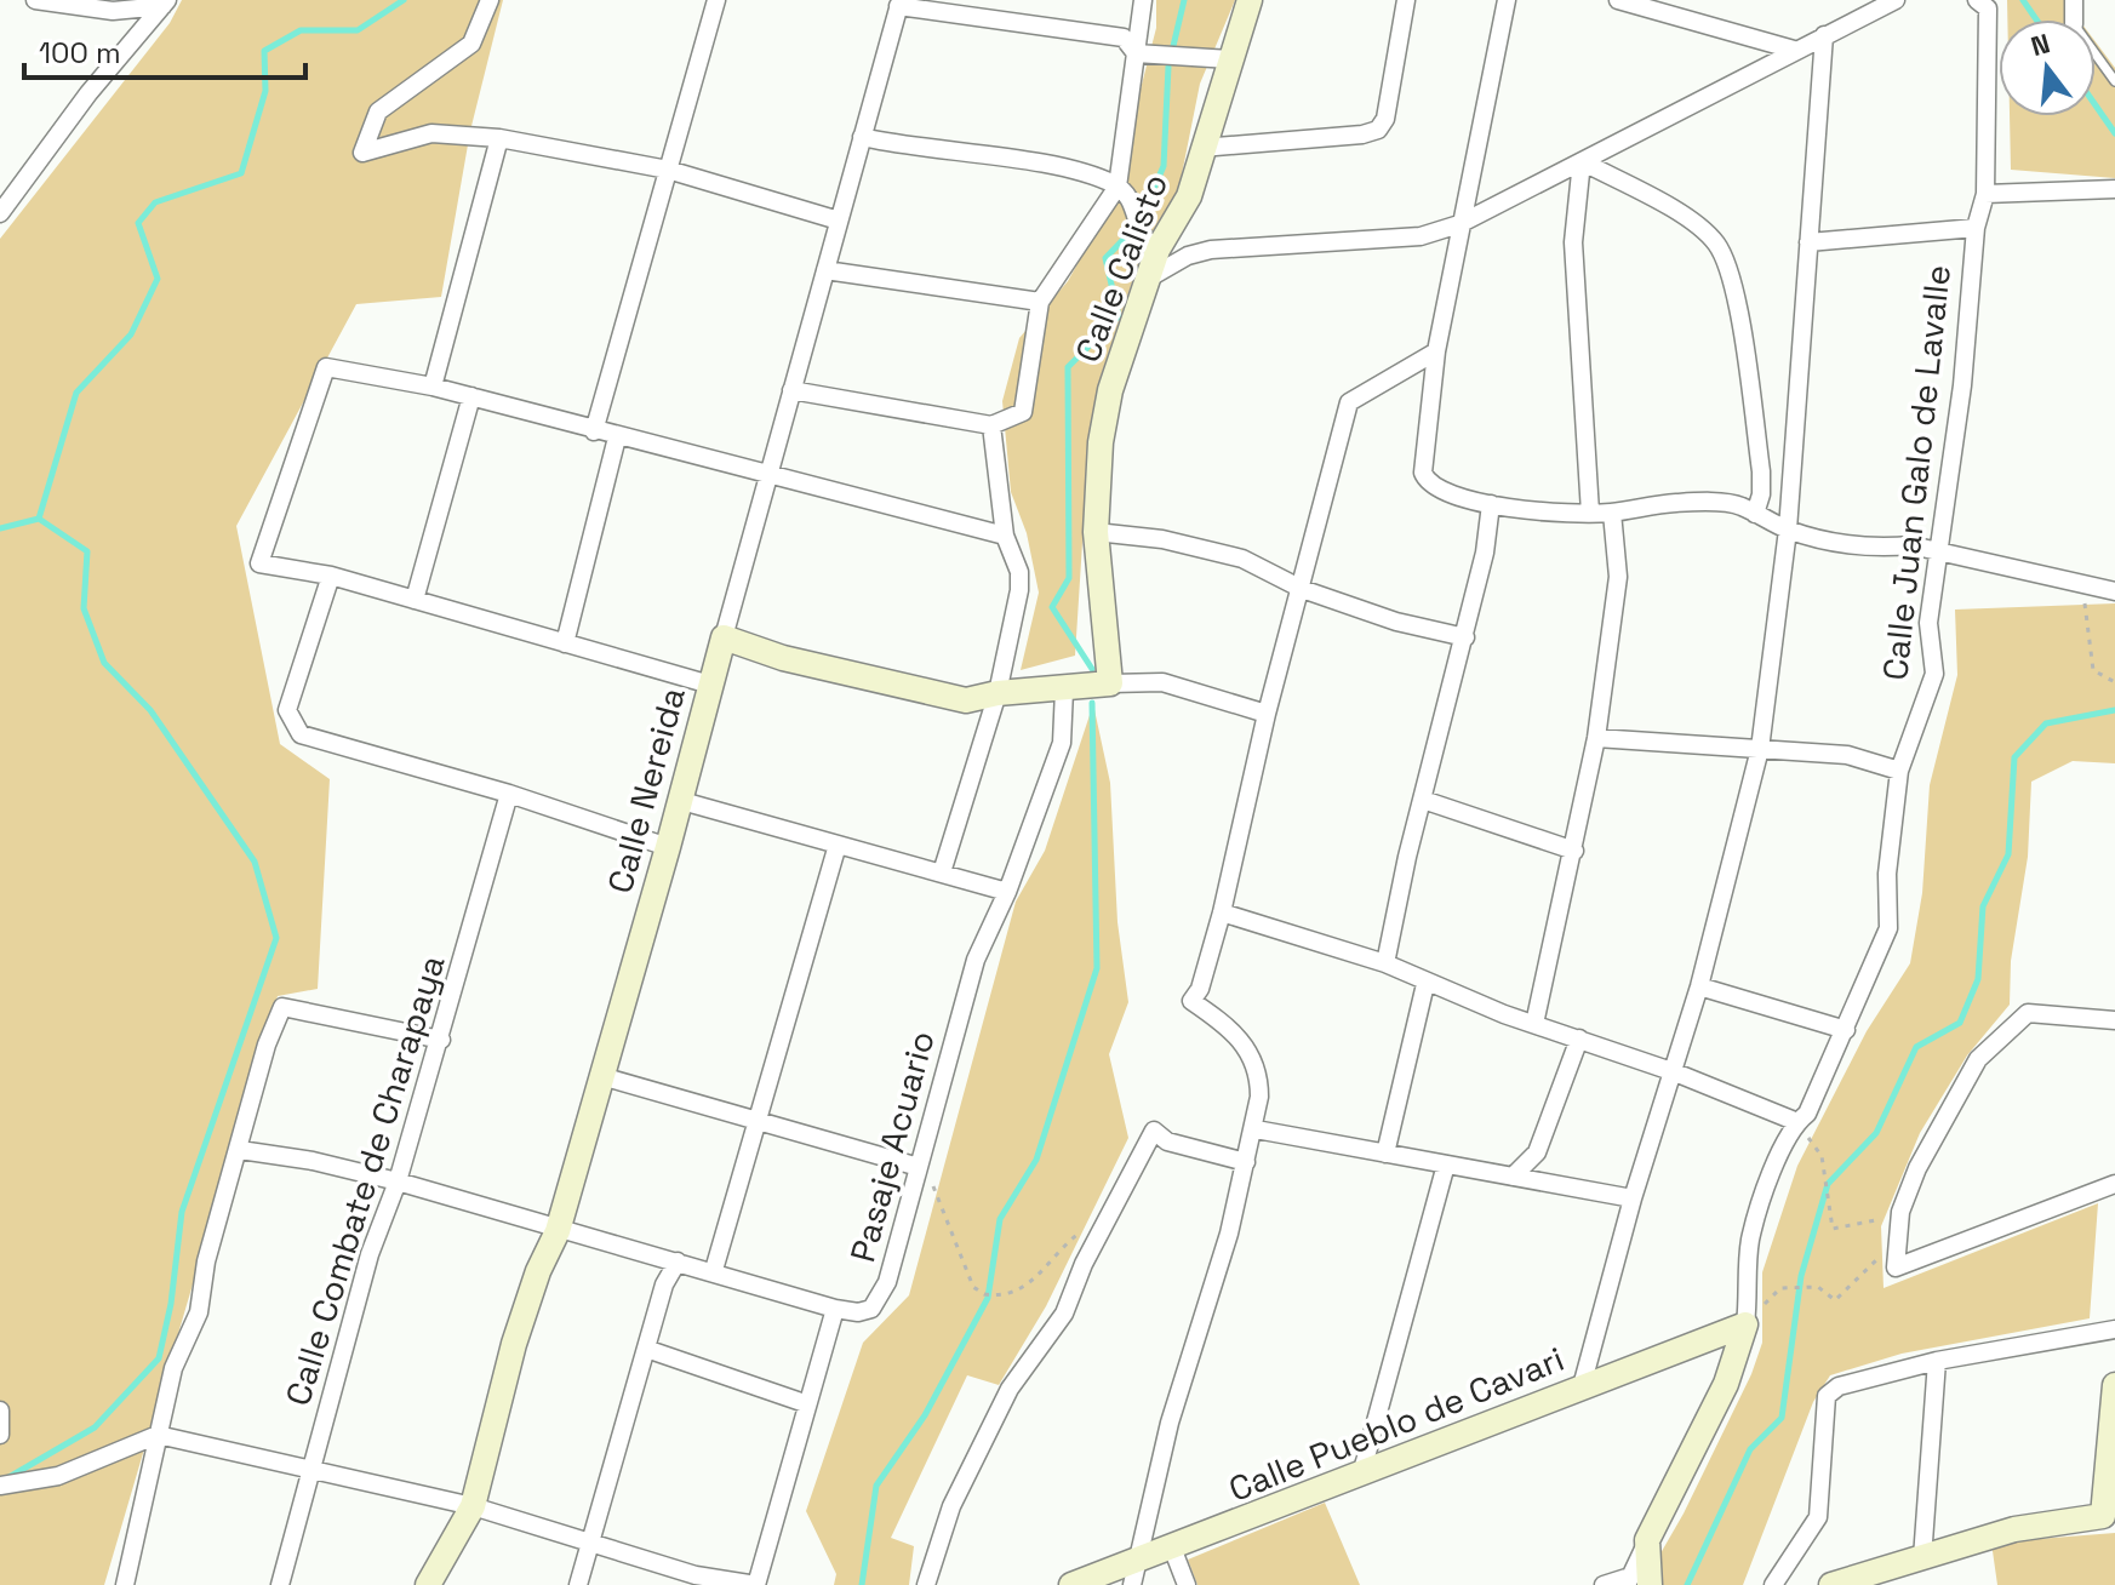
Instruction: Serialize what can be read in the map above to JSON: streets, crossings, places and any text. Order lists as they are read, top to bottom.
{
  "streets": {
    "street": [
      "Calle Calisto",
      "Calle Juan Galo de Lavalle",
      "Calle Nereida",
      "Pasaje Acuario",
      "Calle Combate de Charapaya",
      "Calle Pueblo de Cavari"
    ]
  },
  "crossings": [
    ["Calle Juan Galo de Lavalle", "Calle Pueblo de Cavari"],
    ["Calle Nereida", "Pasaje Acuario"],
    ["Pasaje Acuario", "Calle Combate de Charapaya"]
  ],
  "scale_bar": "100 m",
  "north": "top"
}
